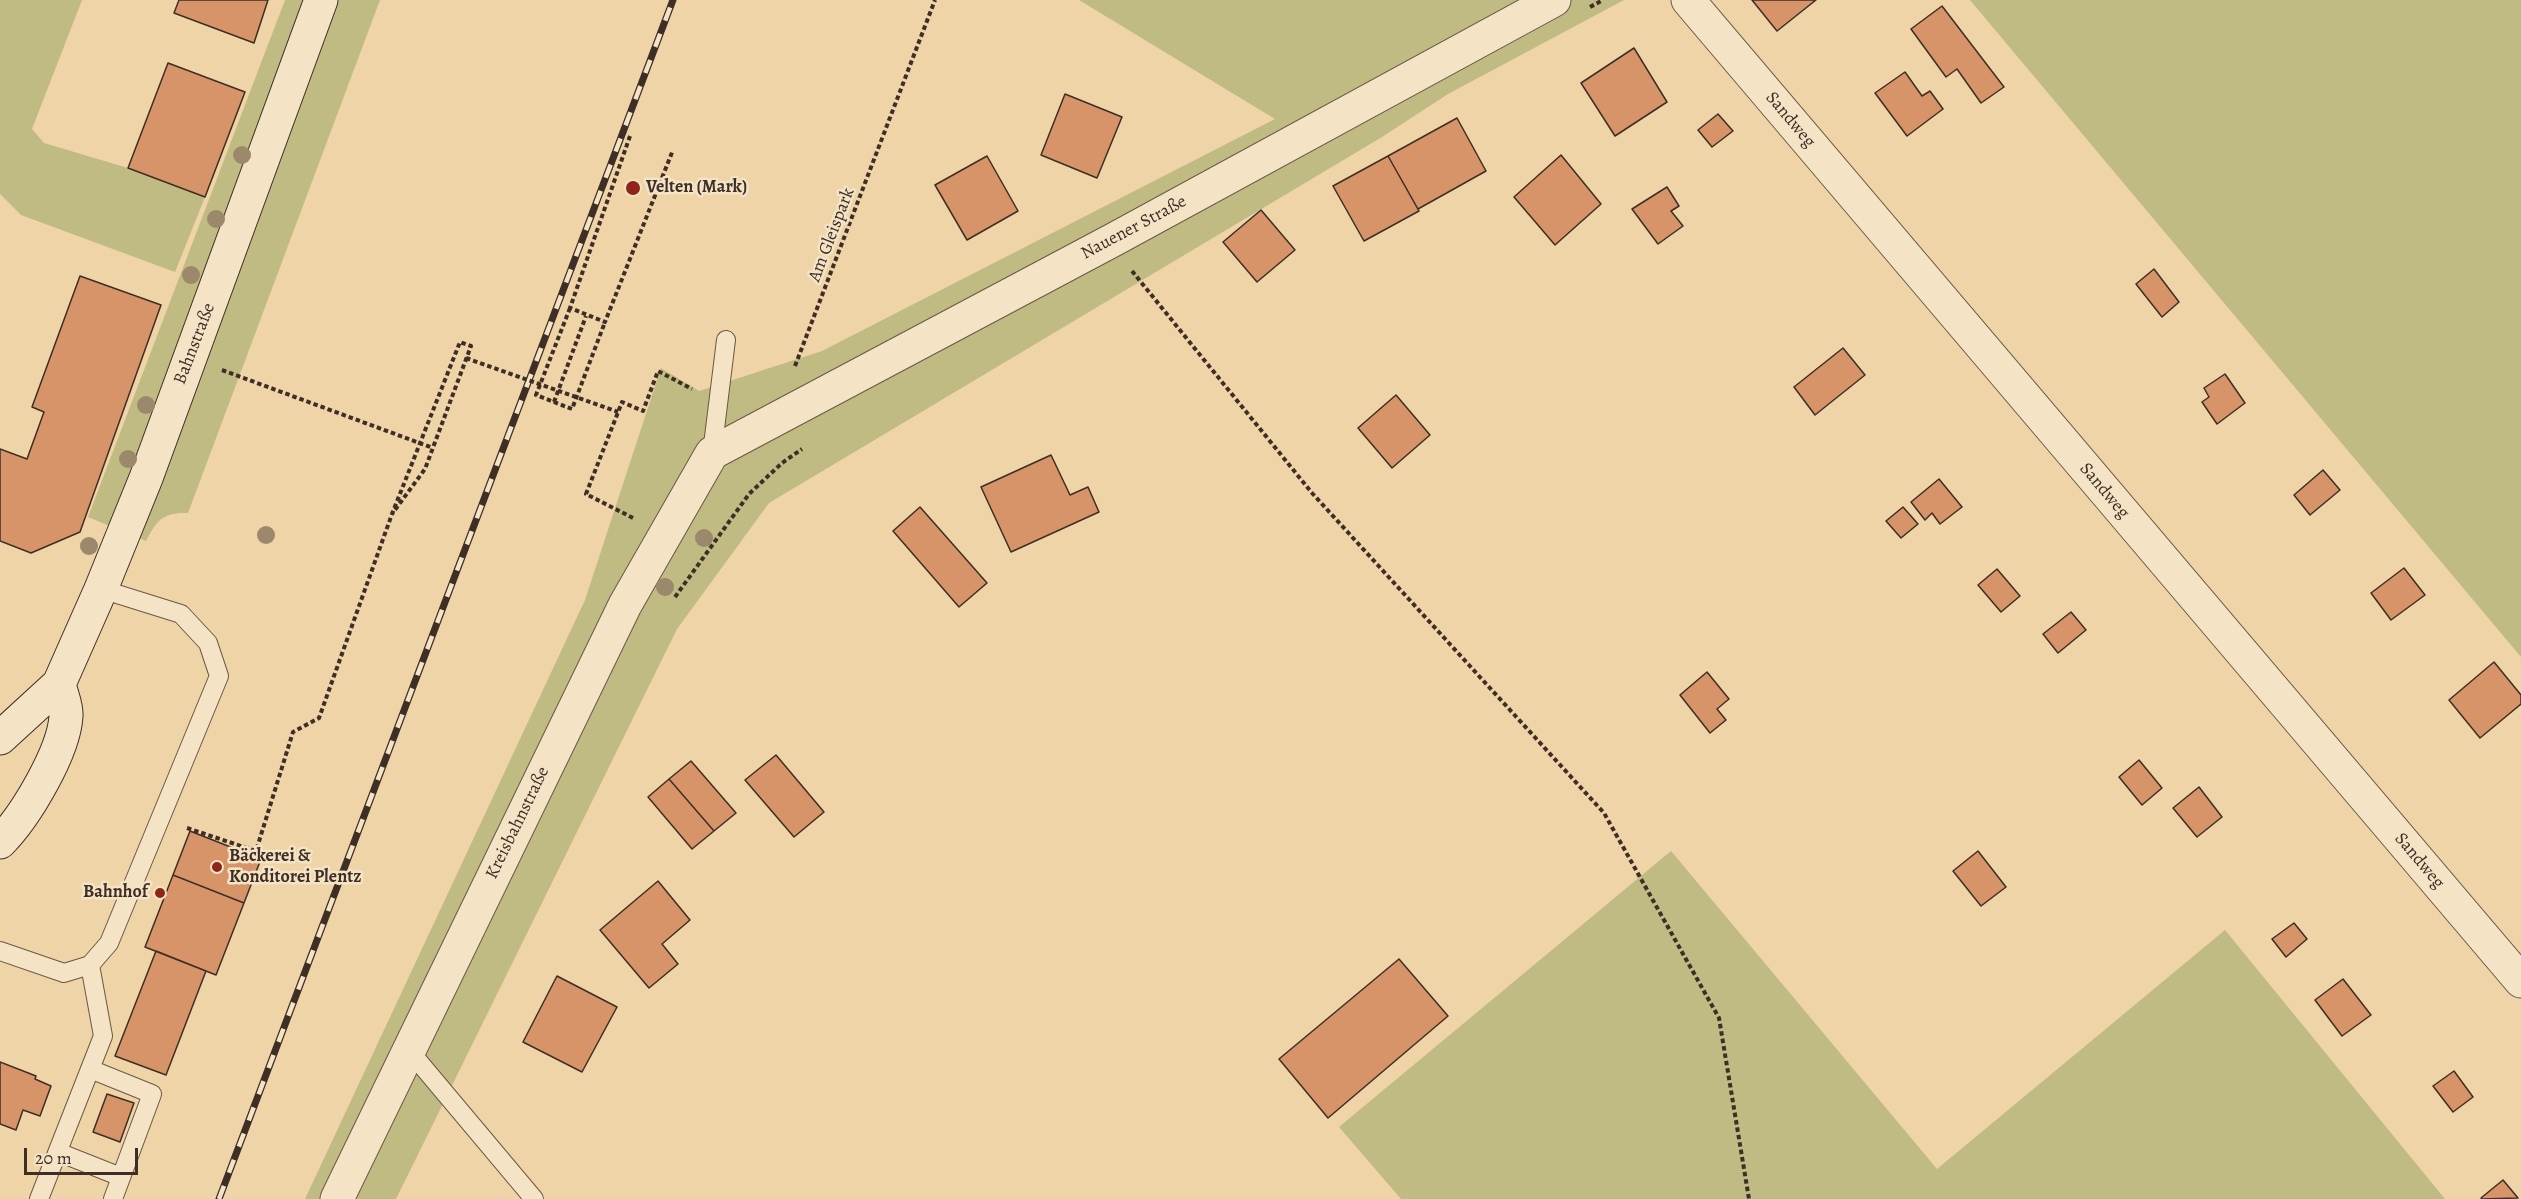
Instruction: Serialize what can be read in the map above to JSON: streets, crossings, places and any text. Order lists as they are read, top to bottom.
{
  "streets": {
    "street": [
      "Sandweg",
      "Nauener Straße",
      "Bahnstraße",
      "Kreisbahnstraße"
    ],
    "path": ["Am Gleispark"]
  },
  "crossings": [
    ["Nauener Straße", "Kreisbahnstraße"]
  ],
  "places": ["Velten (Mark)", "Bäckerei & Konditorei Plentz", "Bahnhof"],
  "scale_bar": "20 m"
}
